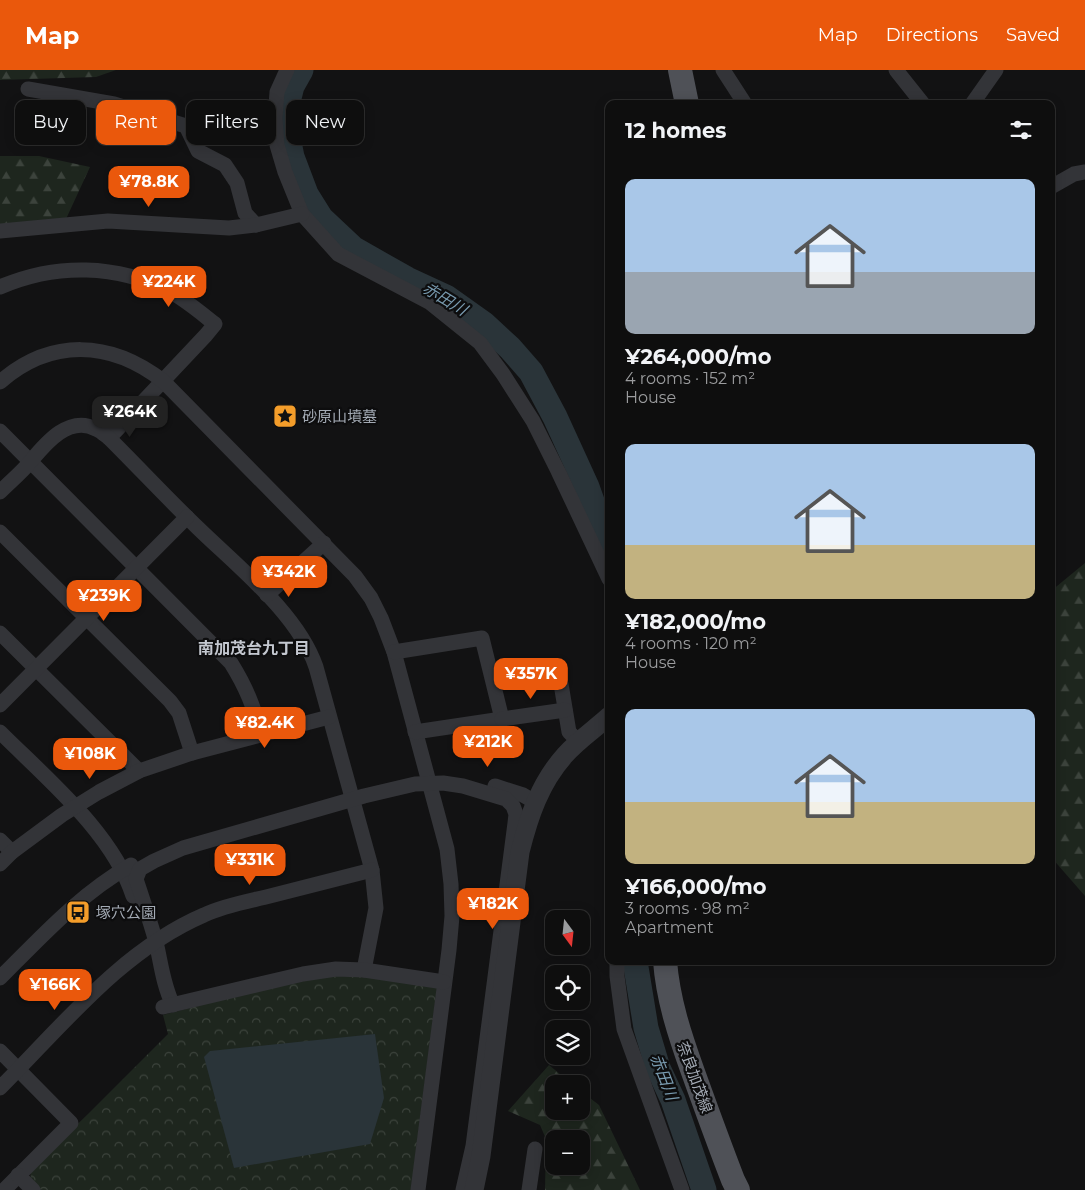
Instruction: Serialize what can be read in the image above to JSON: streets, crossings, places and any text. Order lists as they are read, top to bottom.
{
  "streets": {
    "main road": ["奈良加茂線"]
  },
  "districts": ["南加茂台九丁目"],
  "water": ["赤田川"],
  "places": {
    "place": ["砂原山墳墓"],
    "bus stop": ["塚穴公園"]
  },
  "north": "bottom",
  "page": {
    "header": "Map",
    "nav": ["Map", "Directions", "Saved"],
    "chip": [
      "Buy",
      "Rent",
      "Filters",
      "New"
    ],
    "heading": "12 homes",
    "list": [
      {
        "name": "¥264,000/mo",
        "note": "4 rooms · 152 m² · House"
      },
      {
        "name": "¥182,000/mo",
        "note": "4 rooms · 120 m² · House"
      },
      {
        "name": "¥166,000/mo",
        "note": "3 rooms · 98 m² · Apartment"
      }
    ],
    "price": [
      "¥78.8K",
      "¥224K",
      "¥264K",
      "¥342K",
      "¥239K",
      "¥357K",
      "¥82.4K",
      "¥212K",
      "¥108K",
      "¥331K",
      "¥182K",
      "¥166K"
    ],
    "map_buttons": ["+", "−"]
  }
}
